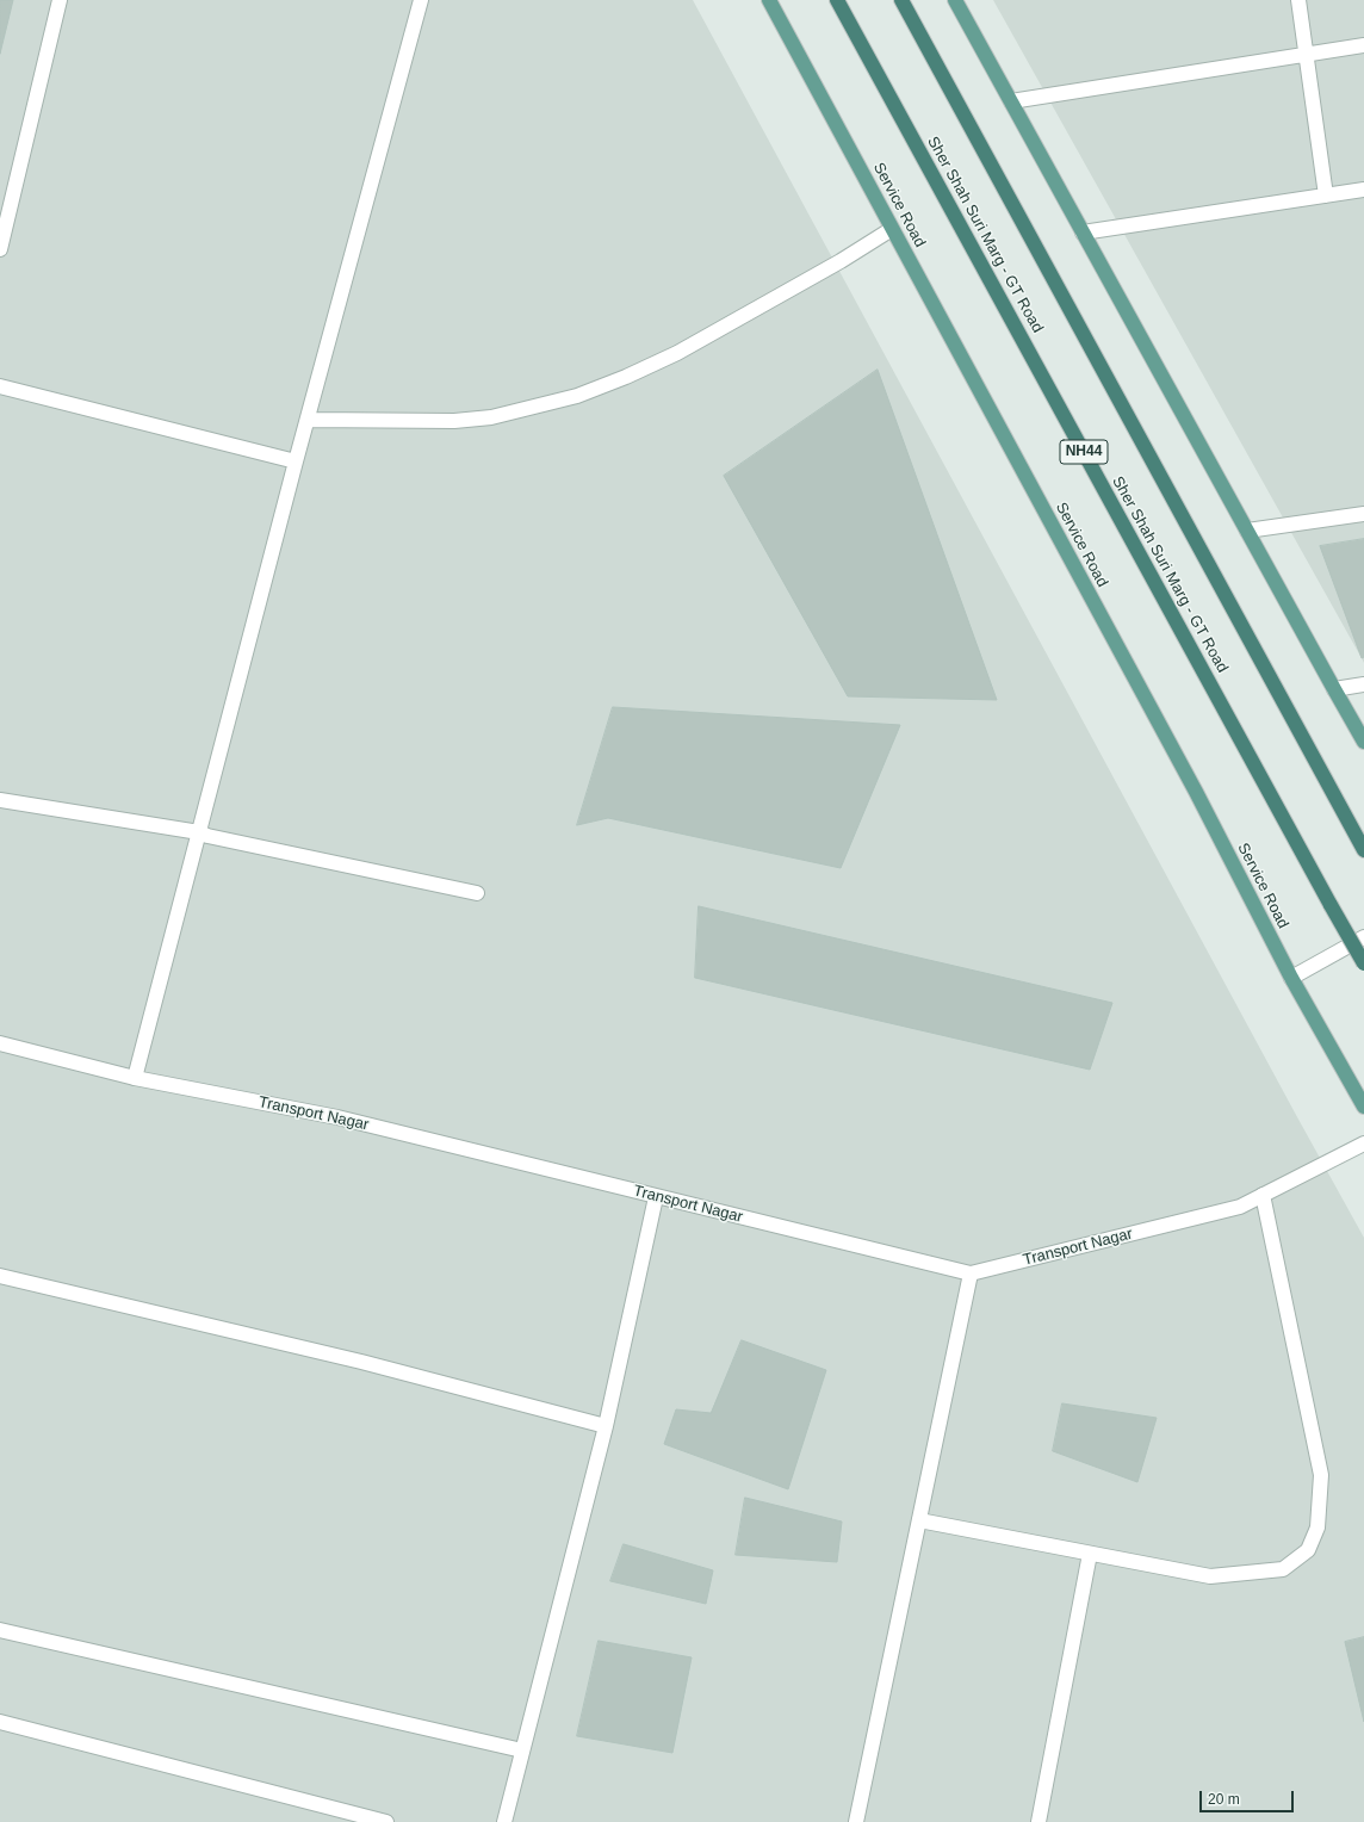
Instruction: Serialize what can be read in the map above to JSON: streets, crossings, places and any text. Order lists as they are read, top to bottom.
{
  "streets": {
    "highway": ["Sher Shah Suri Marg - GT Road", "NH44"],
    "main road": ["Service Road"],
    "street": ["Transport Nagar"]
  },
  "scale_bar": "20 m"
}
